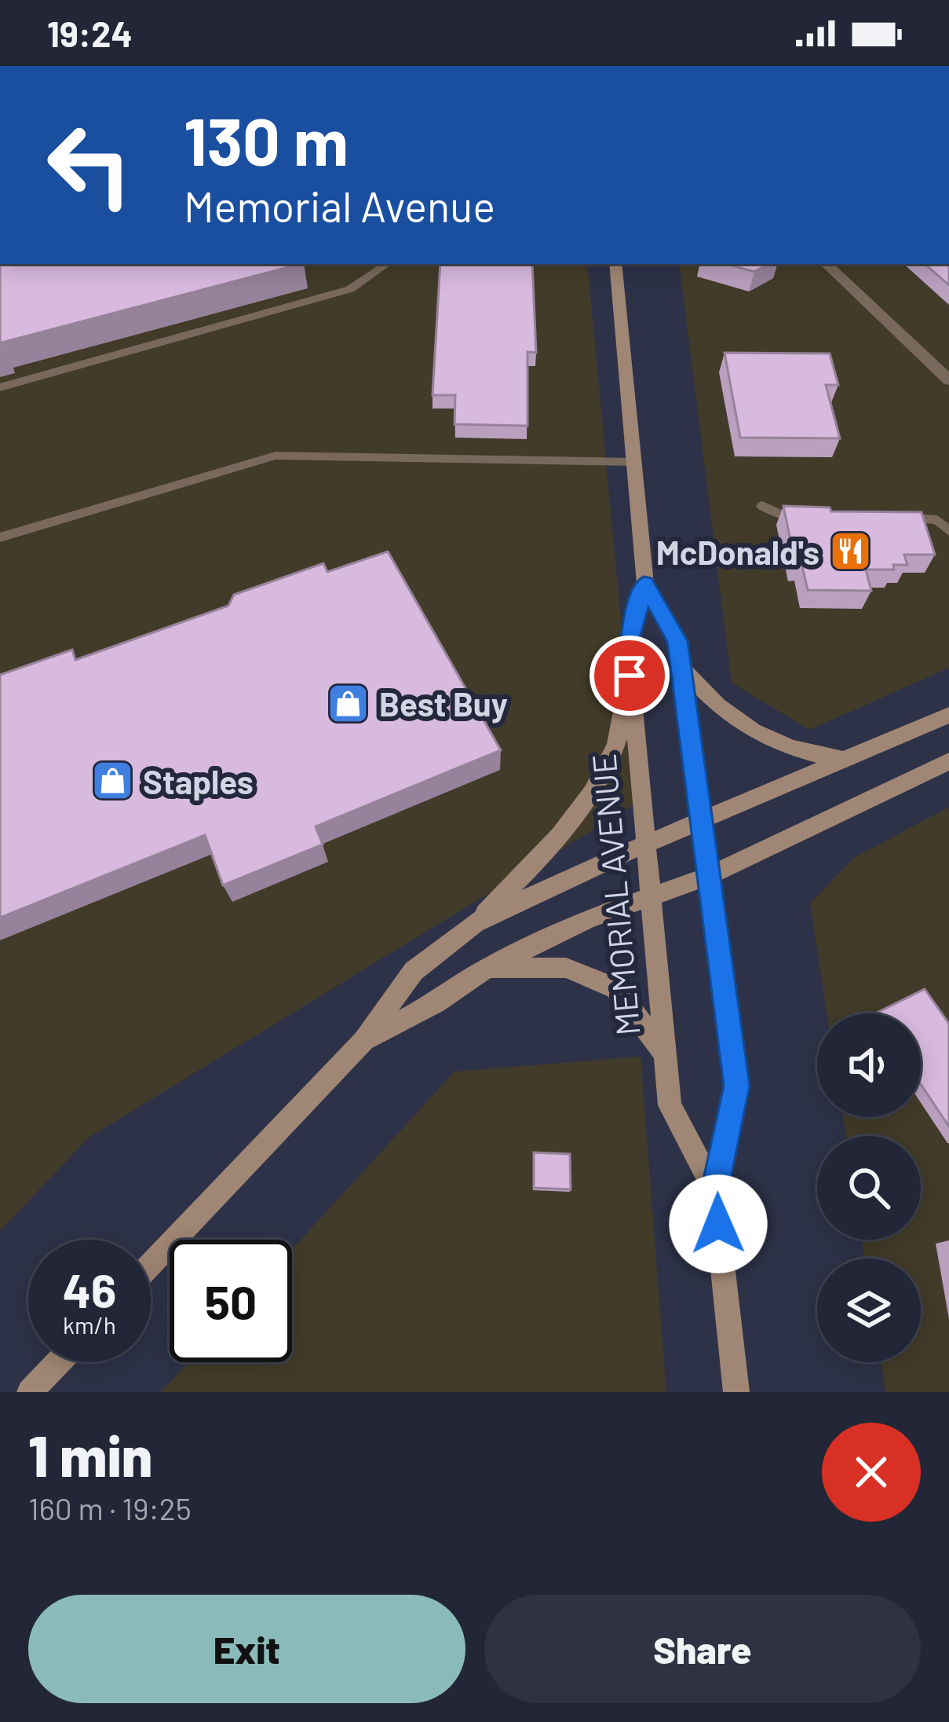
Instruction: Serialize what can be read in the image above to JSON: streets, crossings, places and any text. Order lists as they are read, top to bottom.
{
  "streets": {
    "main road": ["MEMORIAL AVENUE"]
  },
  "places": {
    "restaurant": ["McDonald's"],
    "shop": ["Best Buy", "Staples"]
  },
  "page": {
    "status": "19:24",
    "turn": ["130 m", "Memorial Avenue"],
    "speed": "46 km/h",
    "limit": "50",
    "heading": ["1 min", "160 m · 19:25"],
    "buttons": ["Exit", "Share"]
  }
}
